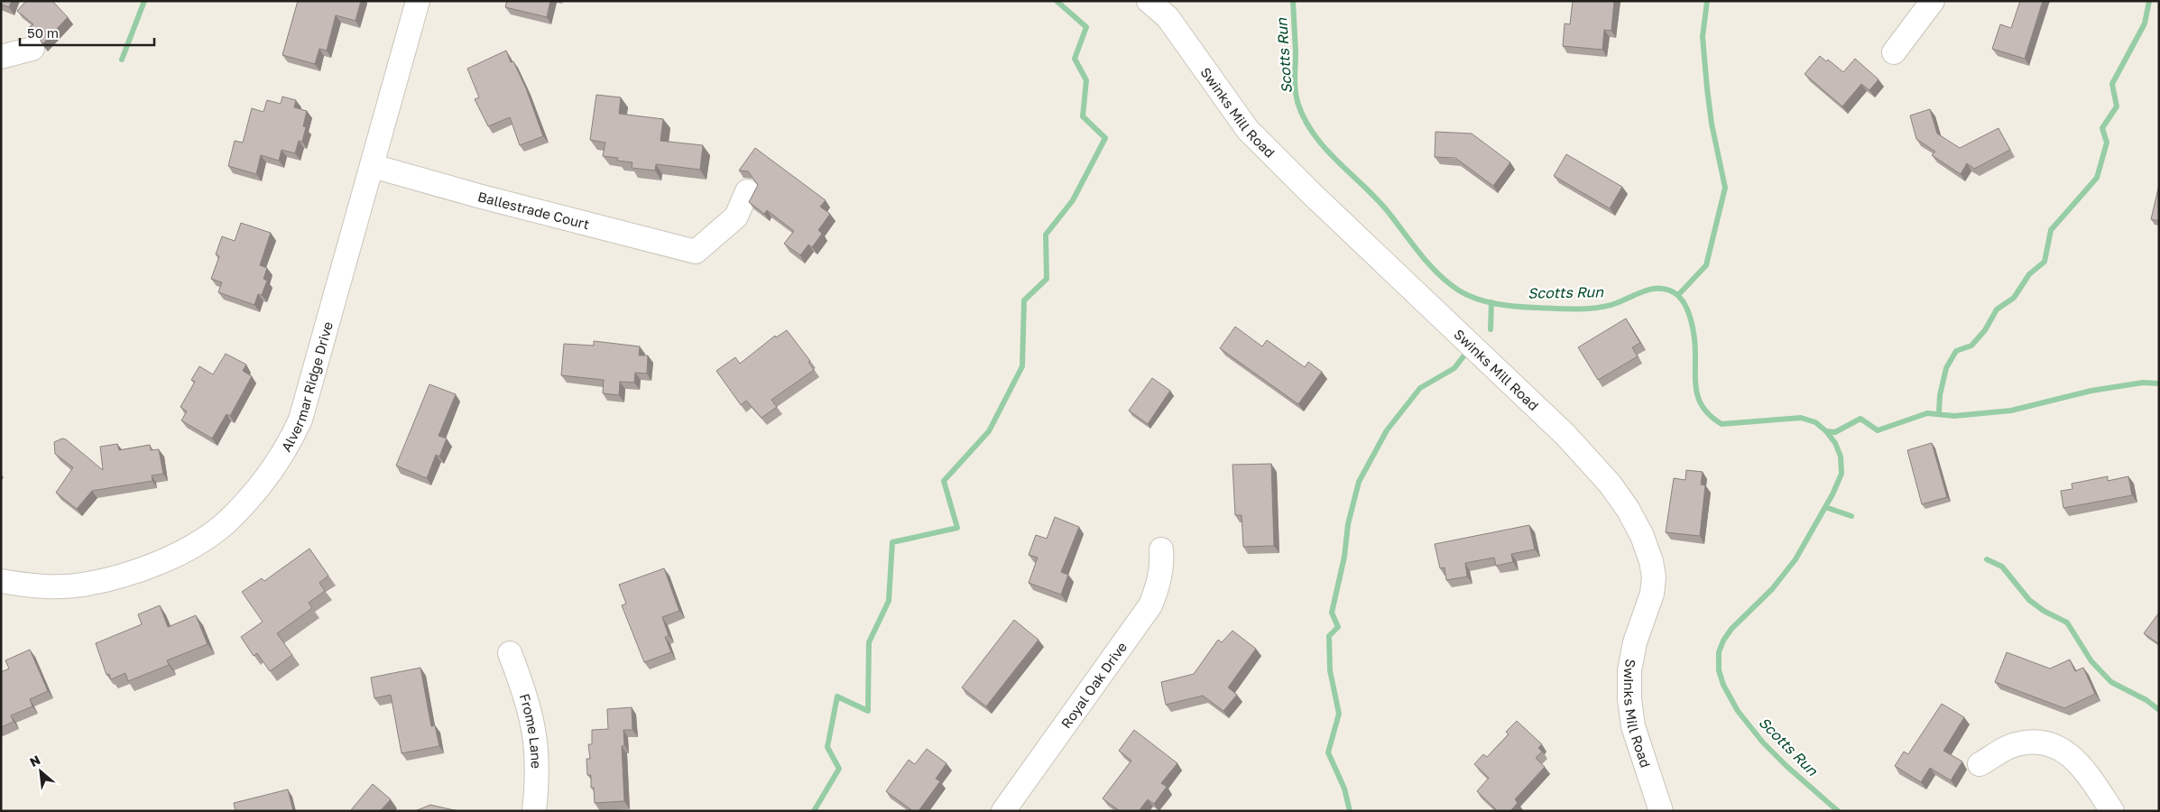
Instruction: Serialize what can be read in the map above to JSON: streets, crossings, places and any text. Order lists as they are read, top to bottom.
{
  "streets": {
    "street": [
      "Swinks Mill Road",
      "Ballestrade Court",
      "Alvermar Ridge Drive",
      "Royal Oak Drive",
      "Frome Lane"
    ]
  },
  "crossings": [
    ["Ballestrade Court", "Alvermar Ridge Drive"]
  ],
  "water": ["Scotts Run"],
  "scale_bar": "50 m",
  "north": "top left"
}
